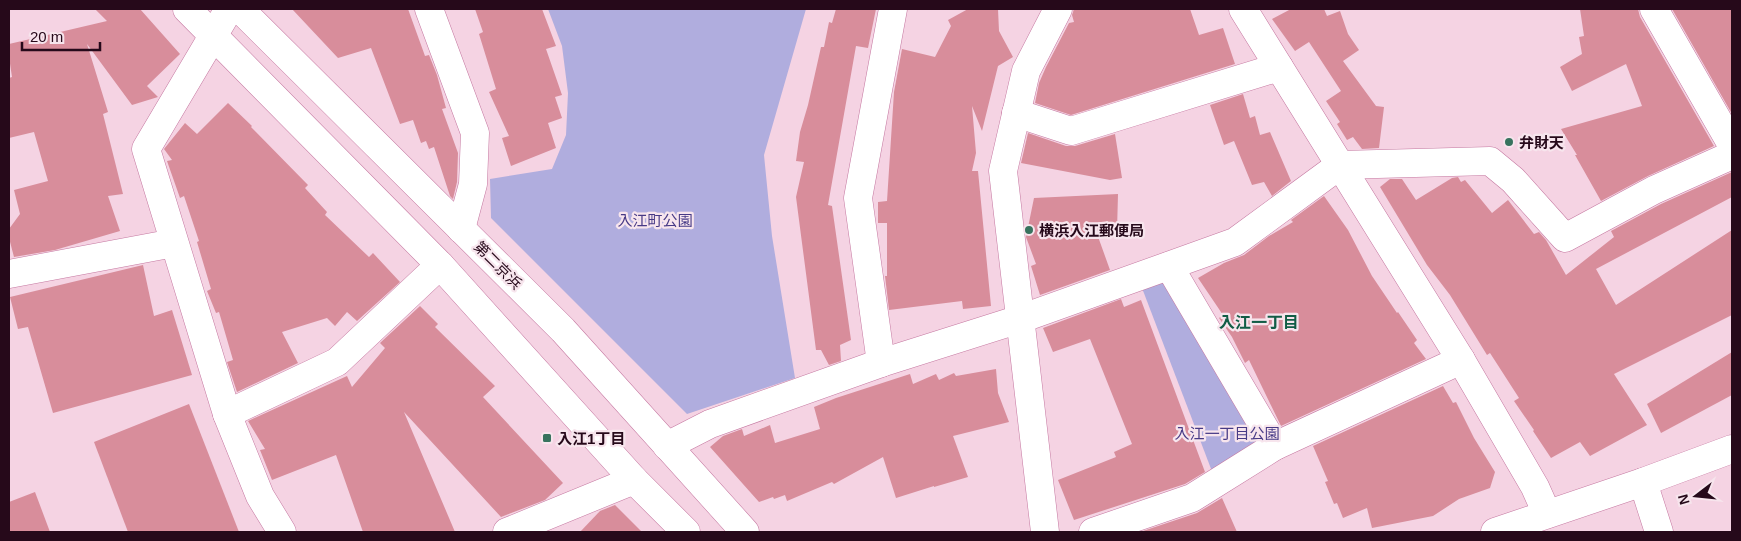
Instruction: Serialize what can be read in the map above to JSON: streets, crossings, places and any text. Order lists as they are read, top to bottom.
{
  "streets": {
    "main road": ["第二京浜"]
  },
  "districts": ["入江一丁目"],
  "parks": ["入江町公園", "入江一丁目公園"],
  "places": {
    "other": ["弁財天", "横浜入江郵便局"],
    "transit": ["入江1丁目"]
  },
  "scale_bar": "20 m",
  "north": "left"
}
